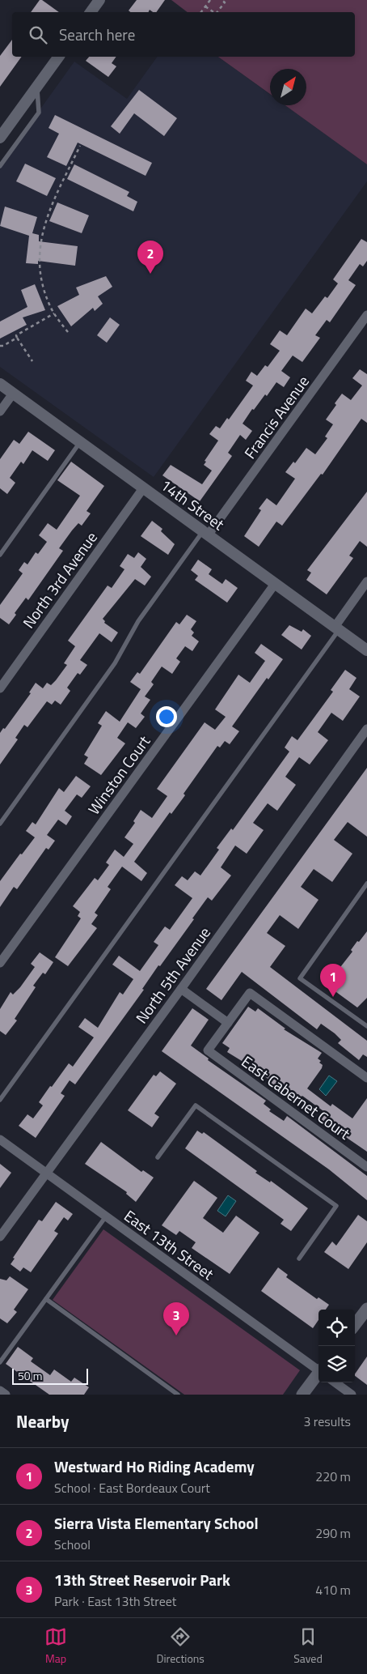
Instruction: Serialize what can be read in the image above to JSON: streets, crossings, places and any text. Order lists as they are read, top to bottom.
{
  "streets": {
    "street": [
      "Francis Avenue",
      "14th Street",
      "North 3rd Avenue",
      "Winston Court",
      "North 5th Avenue",
      "East Cabernet Court",
      "East 13th Street"
    ]
  },
  "crossings": [
    ["Francis Avenue", "14th Street"],
    ["14th Street", "North 3rd Avenue"],
    ["14th Street", "Winston Court"],
    ["North 5th Avenue", "East 13th Street"]
  ],
  "scale_bar": "50 m",
  "north": "top right",
  "page": {
    "search": "Search here",
    "pins": ["2", "1", "3"],
    "scale": "50 m",
    "heading": ["Nearby", "3 results"],
    "list": [
      {
        "mark": "1",
        "name": "Westward Ho Riding Academy",
        "note": "School · East Bordeaux Court",
        "value": "220 m"
      },
      {
        "mark": "2",
        "name": "Sierra Vista Elementary School",
        "note": "School",
        "value": "290 m"
      },
      {
        "mark": "3",
        "name": "13th Street Reservoir Park",
        "note": "Park · East 13th Street",
        "value": "410 m"
      }
    ],
    "nav": ["Map", "Directions", "Saved"]
  }
}
